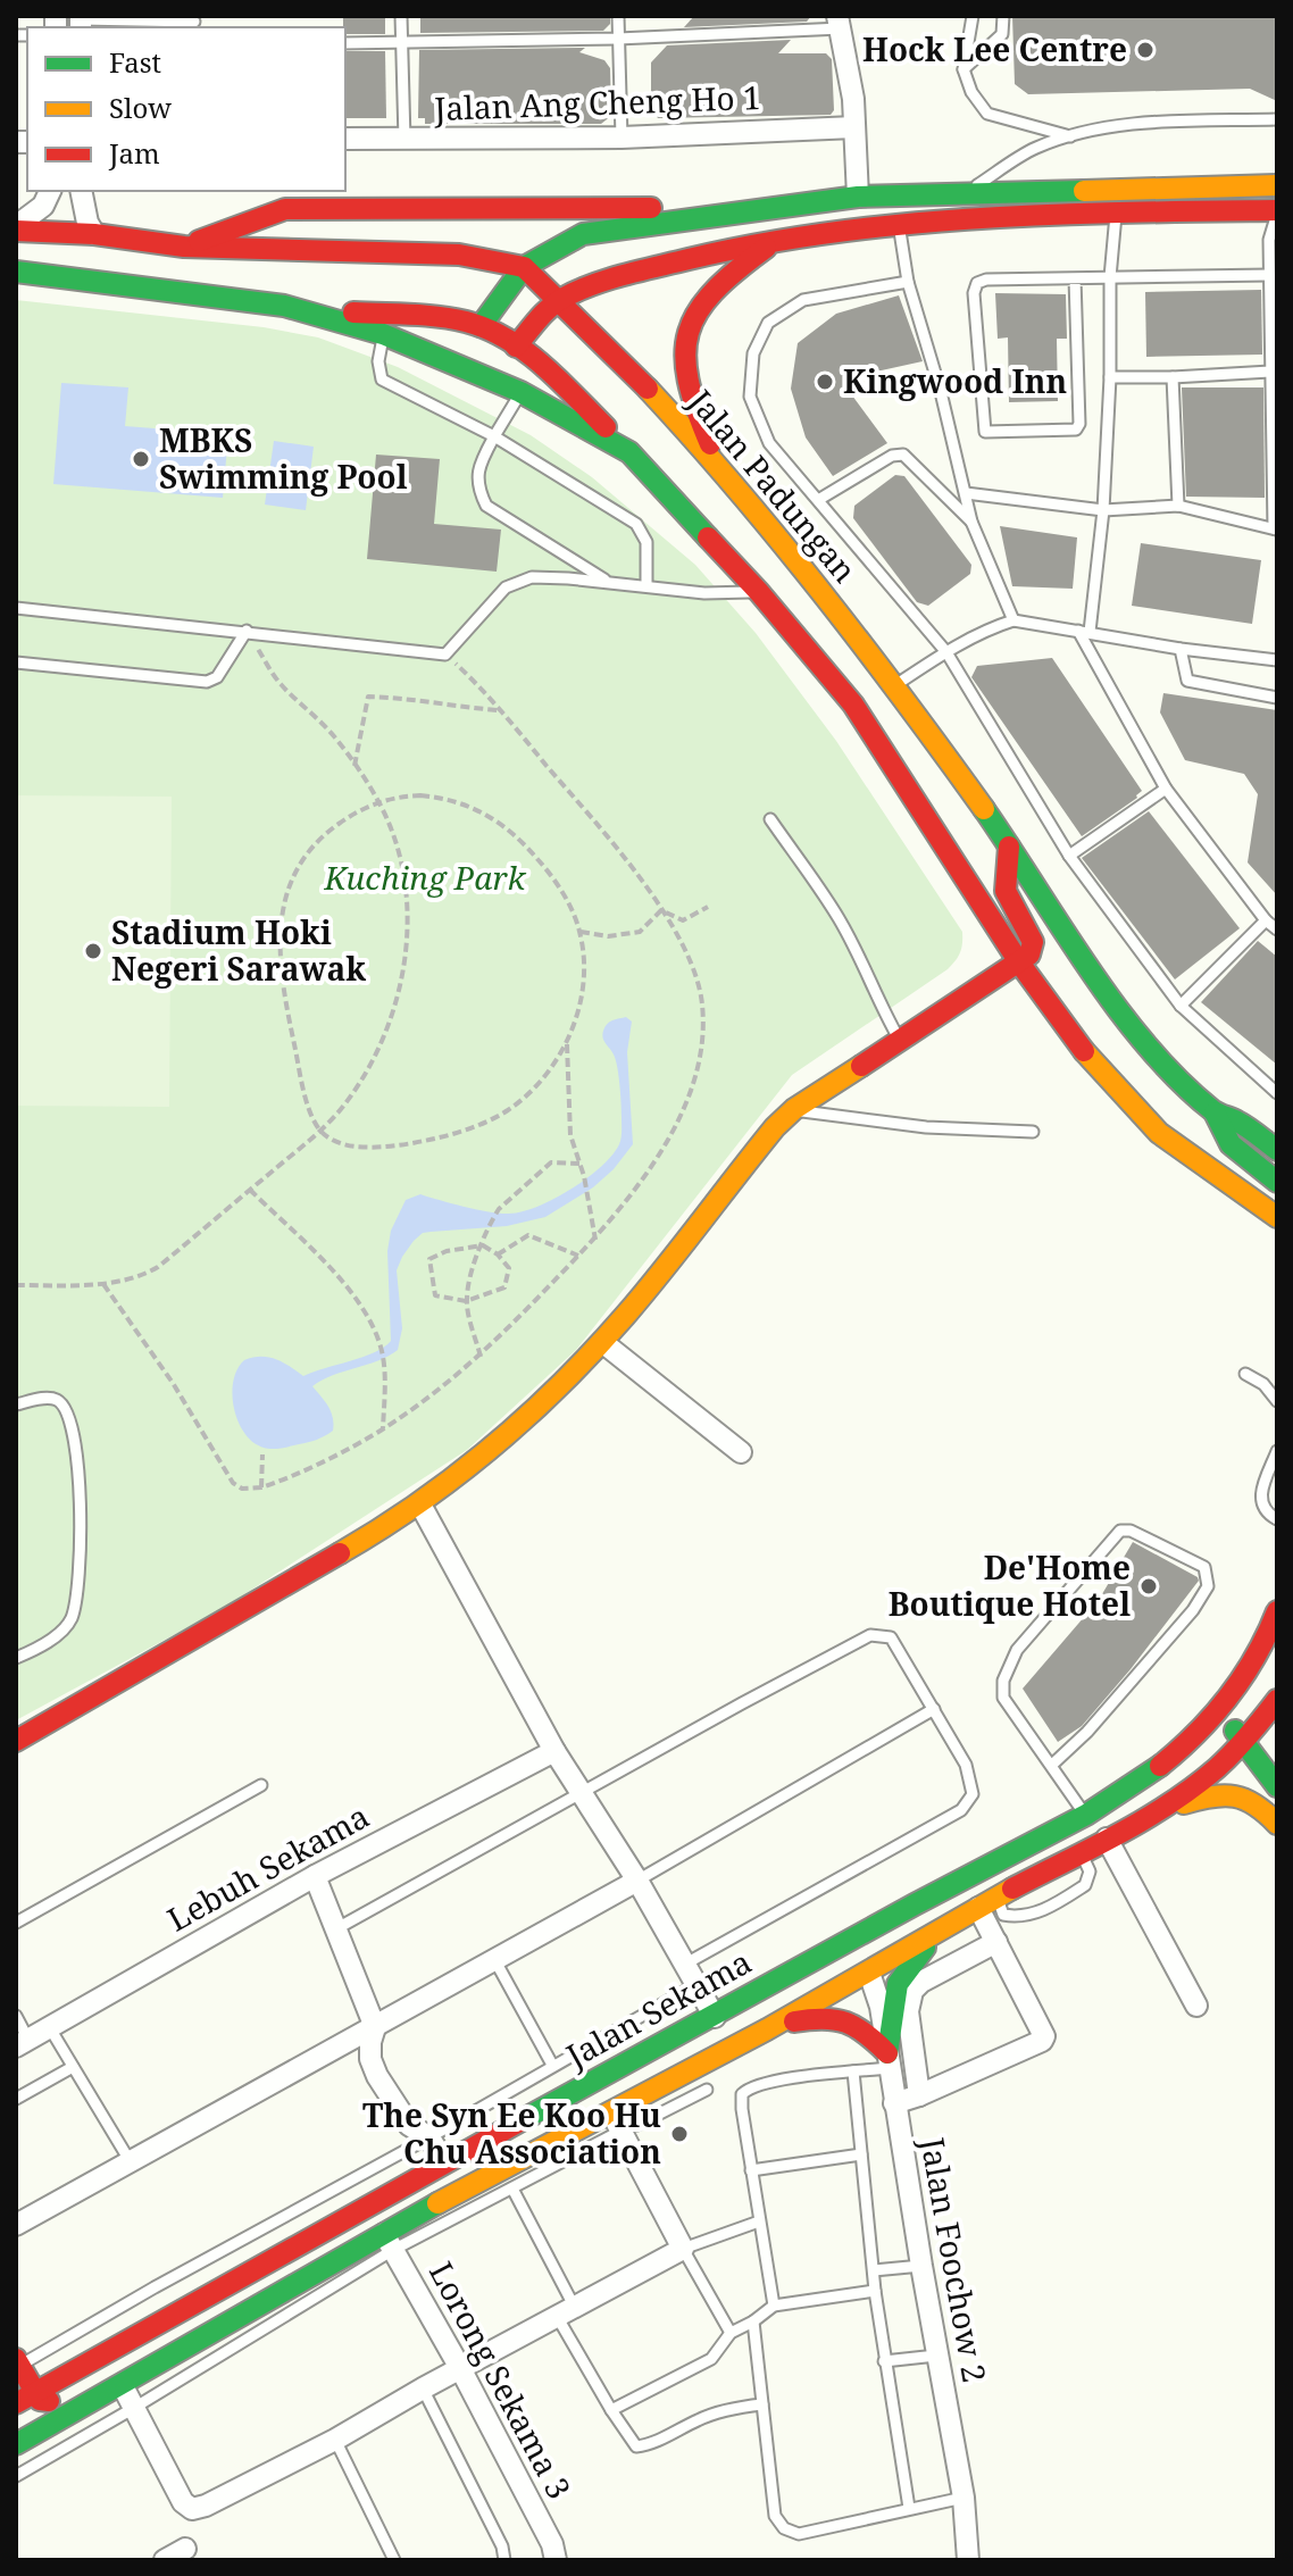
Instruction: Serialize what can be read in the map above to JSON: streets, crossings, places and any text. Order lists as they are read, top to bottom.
{
  "streets": {
    "main road": ["Jalan Padungan", "Jalan Sekama"],
    "street": [
      "Jalan Ang Cheng Ho 1",
      "Lebuh Sekama",
      "Jalan Foochow 2",
      "Lorong Sekama 3"
    ]
  },
  "crossings": [
    ["Jalan Sekama", "Jalan Foochow 2"],
    ["Jalan Sekama", "Lorong Sekama 3"]
  ],
  "parks": ["Kuching Park"],
  "places": [
    "Hock Lee Centre",
    "Kingwood Inn",
    "MBKS Swimming Pool",
    "Stadium Hoki Negeri Sarawak",
    "De'Home Boutique Hotel",
    "The Syn Ee Koo Hu Chu Association"
  ],
  "legend": ["Fast", "Slow", "Jam"]
}
